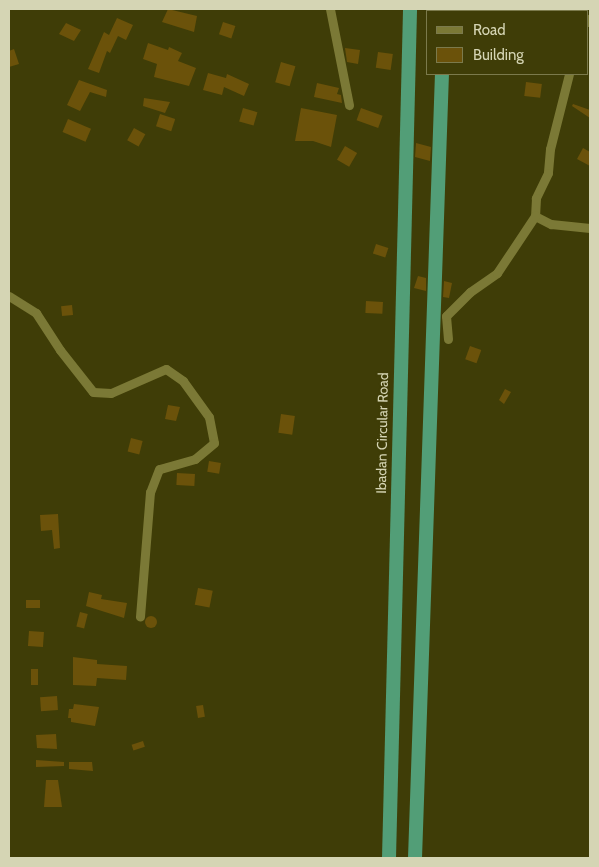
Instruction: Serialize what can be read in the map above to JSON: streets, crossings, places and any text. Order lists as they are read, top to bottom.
{
  "streets": {
    "highway": ["Ibadan Circular Road"]
  },
  "legend": ["Road", "Building"]
}
